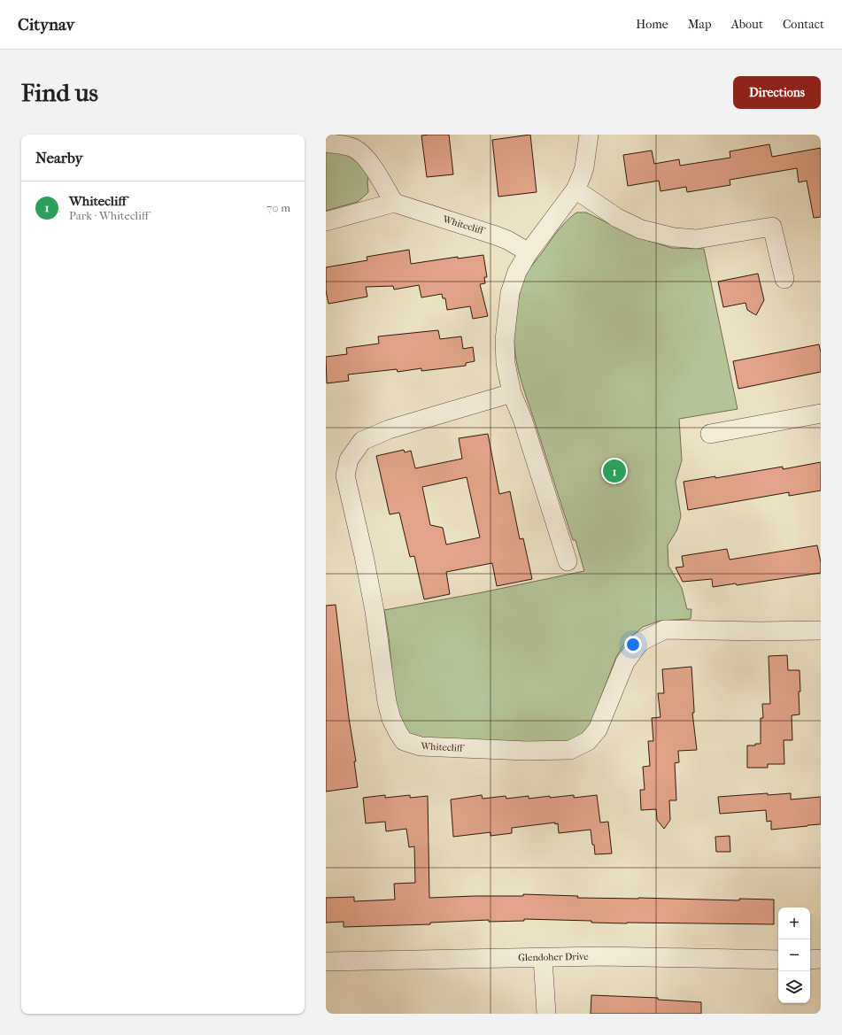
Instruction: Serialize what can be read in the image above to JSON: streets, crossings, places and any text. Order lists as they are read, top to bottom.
{
  "streets": {
    "street": ["Whitecliff", "Glendoher Drive"]
  },
  "page": {
    "header": "Citynav",
    "nav": [
      "Home",
      "Map",
      "About",
      "Contact"
    ],
    "buttons": "Directions",
    "title": "Find us",
    "heading": "Nearby",
    "list": [
      {
        "mark": "1",
        "name": "Whitecliff",
        "note": "Park · Whitecliff",
        "value": "70 m"
      }
    ],
    "pins": "1",
    "map_buttons": ["+", "−"]
  }
}
